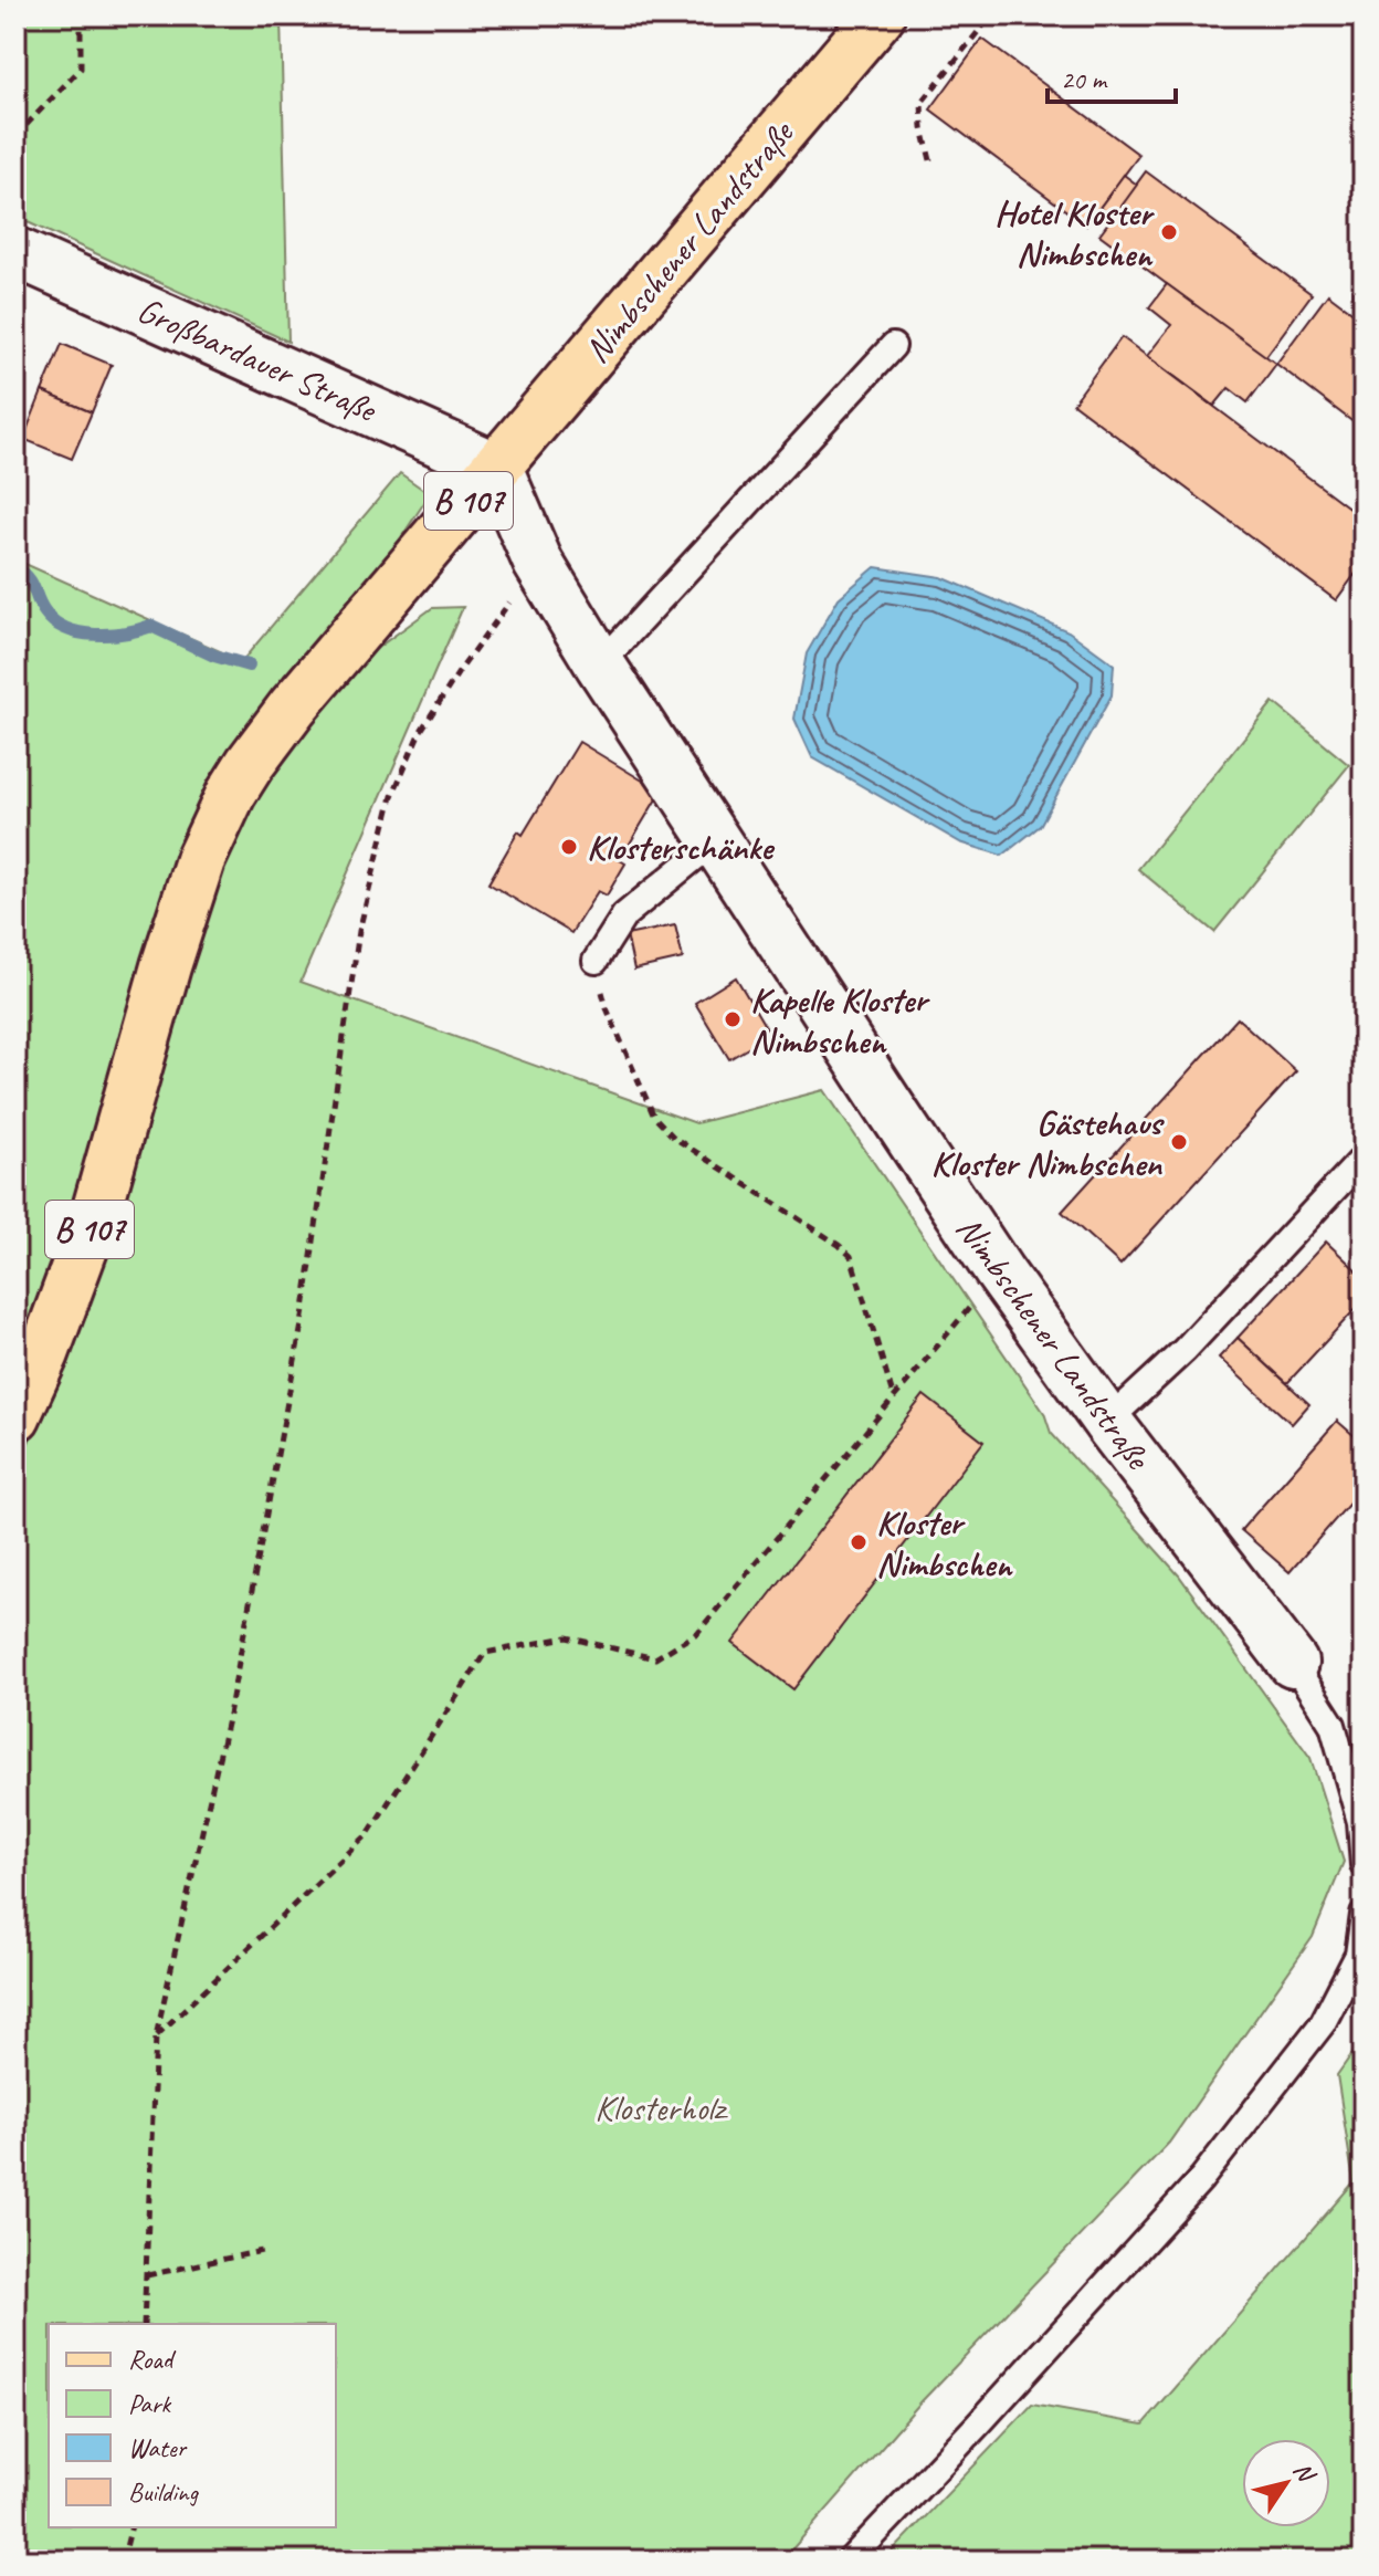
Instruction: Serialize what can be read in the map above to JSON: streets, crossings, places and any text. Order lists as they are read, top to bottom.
{
  "streets": {
    "main road": ["Nimbschener Landstraße", "B 107"],
    "street": ["Großbardauer Straße"]
  },
  "crossings": [
    ["Nimbschener Landstraße", "Großbardauer Straße"]
  ],
  "parks": ["Klosterholz"],
  "places": [
    "Hotel Kloster Nimbschen",
    "Klosterschänke",
    "Kapelle Kloster Nimbschen",
    "Gästehaus Kloster Nimbschen",
    "Kloster Nimbschen"
  ],
  "legend": [
    "Road",
    "Park",
    "Water",
    "Building"
  ],
  "scale_bar": "20 m",
  "north": "top right"
}
